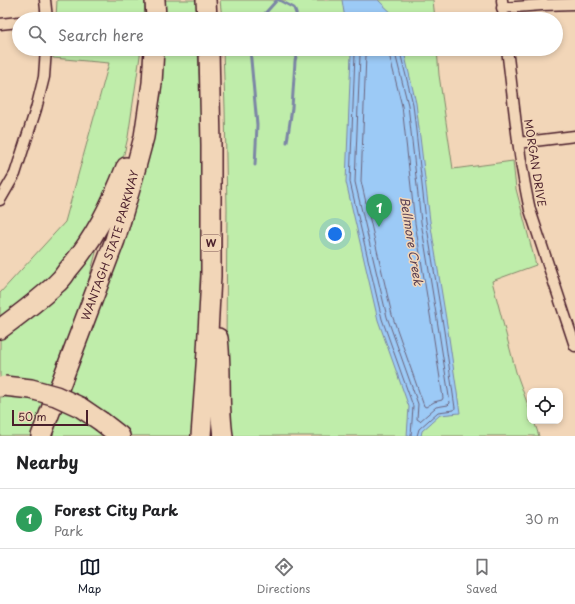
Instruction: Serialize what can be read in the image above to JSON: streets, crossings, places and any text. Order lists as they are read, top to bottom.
{
  "streets": {
    "highway": ["W", "WANTAGH STATE PARKWAY"],
    "street": ["MORGAN DRIVE"]
  },
  "water": ["Bellmore Creek"],
  "scale_bar": "50 m",
  "page": {
    "search": "Search here",
    "pins": "1",
    "scale": "50 m",
    "heading": "Nearby",
    "list": [
      {
        "mark": "1",
        "name": "Forest City Park",
        "note": "Park",
        "value": "30 m"
      }
    ],
    "nav": ["Map", "Directions", "Saved"]
  }
}
